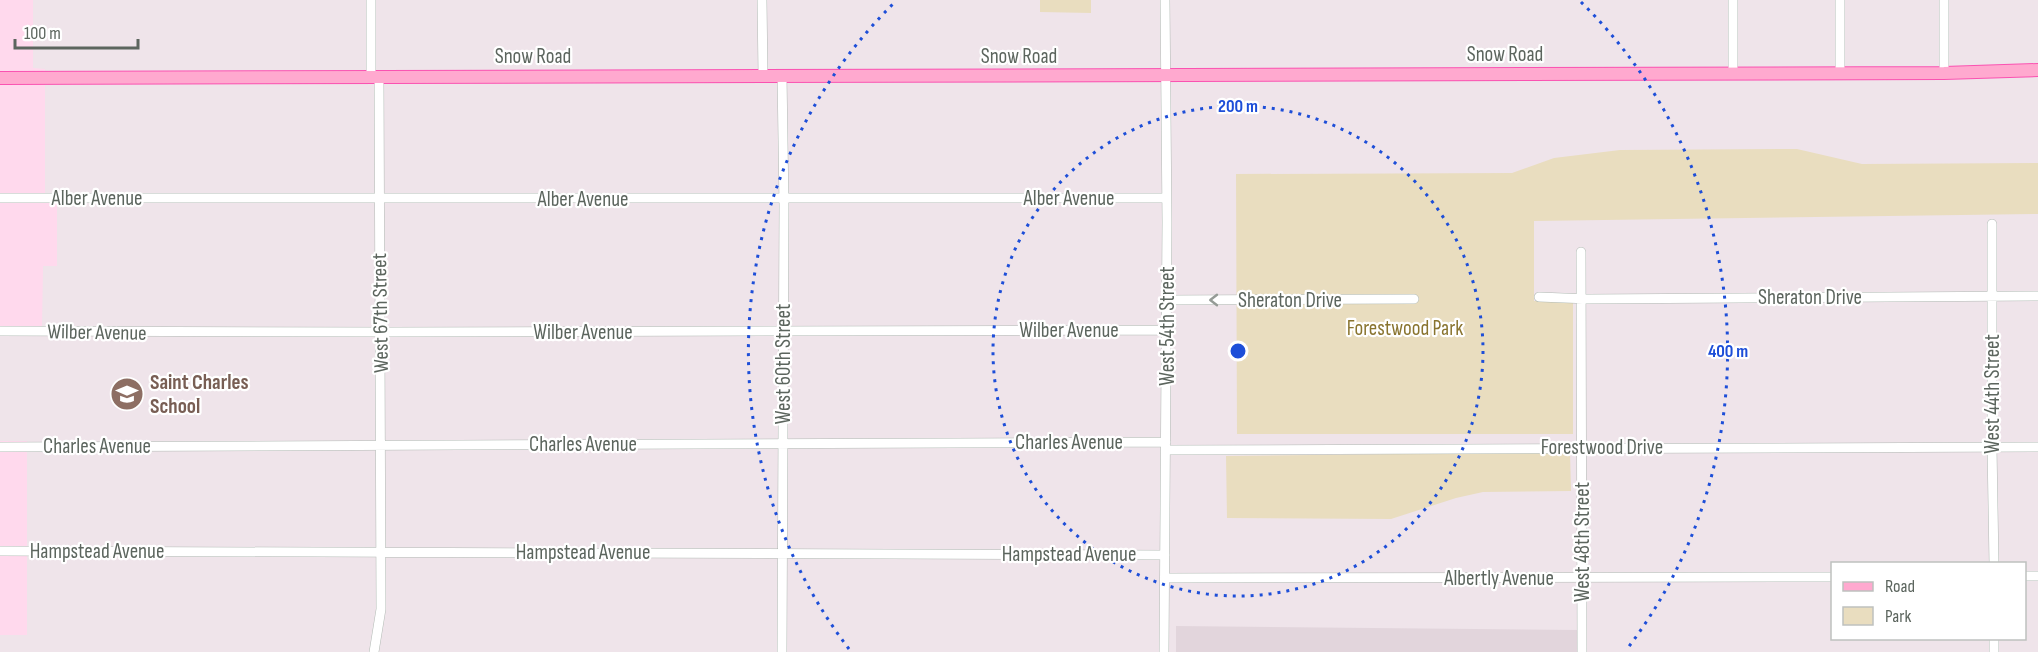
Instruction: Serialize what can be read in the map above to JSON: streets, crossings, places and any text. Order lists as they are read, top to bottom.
{
  "streets": {
    "main road": ["Snow Road"],
    "street": [
      "Alber Avenue",
      "Sheraton Drive",
      "West 67th Street",
      "West 54th Street",
      "Wilber Avenue",
      "West 60th Street",
      "West 44th Street",
      "Charles Avenue",
      "Forestwood Drive",
      "West 48th Street",
      "Hampstead Avenue",
      "Albertly Avenue"
    ]
  },
  "crossings": [
    ["Snow Road", "West 67th Street"],
    ["Snow Road", "West 54th Street"],
    ["Snow Road", "West 60th Street"],
    ["Alber Avenue", "West 67th Street"],
    ["Alber Avenue", "West 54th Street"],
    ["Alber Avenue", "West 60th Street"],
    ["Sheraton Drive", "West 54th Street"],
    ["Sheraton Drive", "West 44th Street"],
    ["Sheraton Drive", "West 48th Street"],
    ["West 67th Street", "Wilber Avenue"],
    ["West 67th Street", "Charles Avenue"],
    ["West 67th Street", "Hampstead Avenue"],
    ["West 54th Street", "Wilber Avenue"],
    ["West 54th Street", "Charles Avenue"],
    ["West 54th Street", "Forestwood Drive"],
    ["West 54th Street", "Hampstead Avenue"],
    ["West 54th Street", "Albertly Avenue"],
    ["Wilber Avenue", "West 60th Street"],
    ["West 60th Street", "Charles Avenue"],
    ["West 60th Street", "Hampstead Avenue"],
    ["West 44th Street", "Forestwood Drive"],
    ["Charles Avenue", "Forestwood Drive"],
    ["Forestwood Drive", "West 48th Street"],
    ["West 48th Street", "Albertly Avenue"]
  ],
  "parks": ["Forestwood Park"],
  "places": {
    "school or university": ["Saint Charles School"]
  },
  "legend": ["Road", "Park"],
  "scale_bar": "100 m",
  "rings": ["200 m", "400 m"]
}
